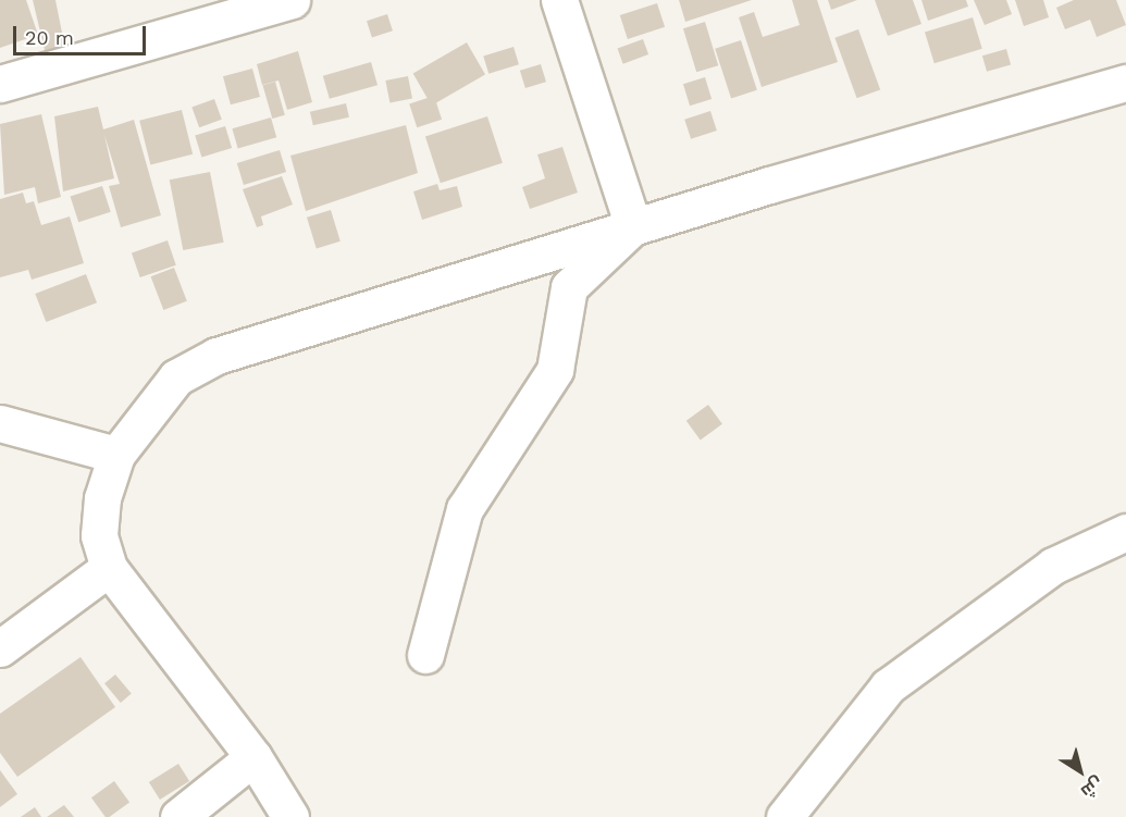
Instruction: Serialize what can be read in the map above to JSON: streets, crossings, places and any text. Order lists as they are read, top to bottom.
{
  "scale_bar": "20 m",
  "north": "bottom right"
}
